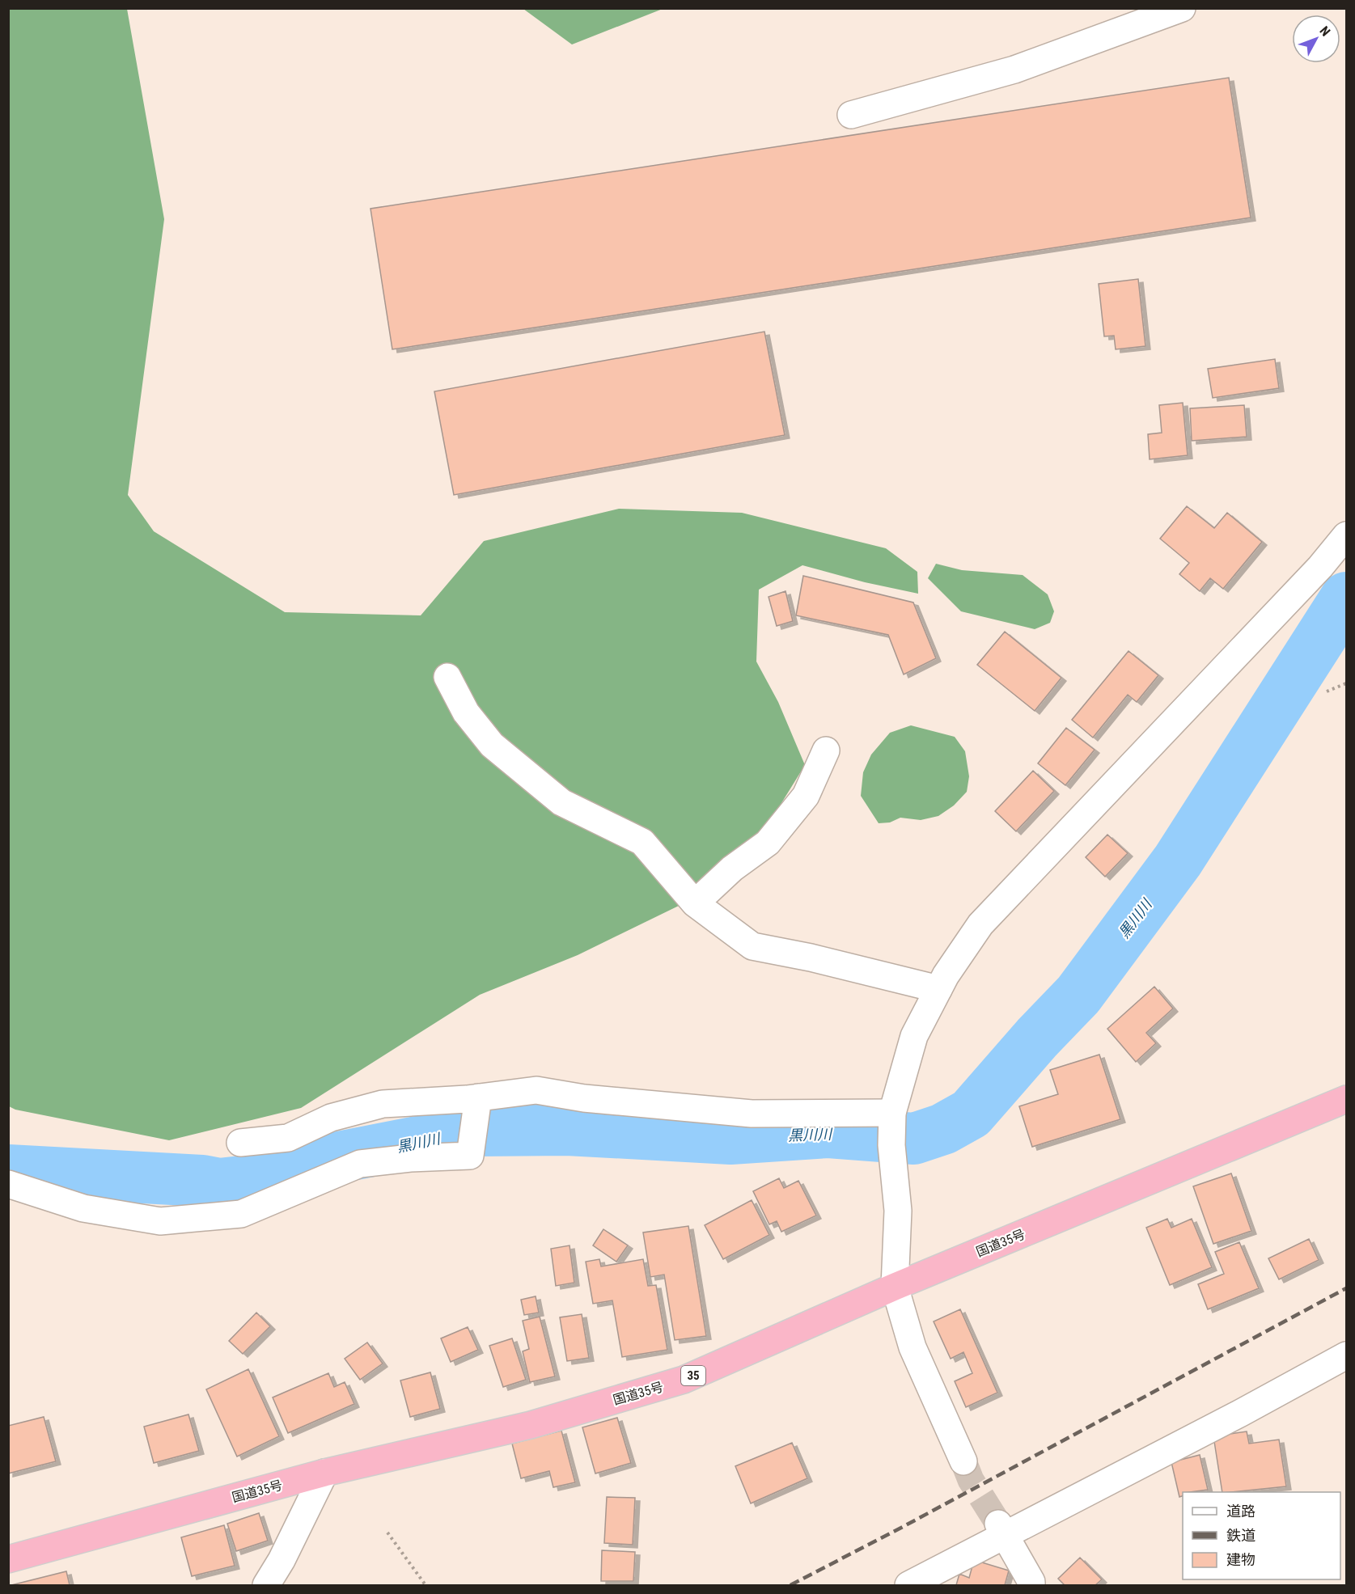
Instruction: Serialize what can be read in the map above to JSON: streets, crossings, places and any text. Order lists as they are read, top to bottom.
{
  "streets": {
    "highway": ["国道35号", "35"]
  },
  "water": ["黒川川"],
  "legend": ["道路", "鉄道", "建物"],
  "north": "top right"
}
